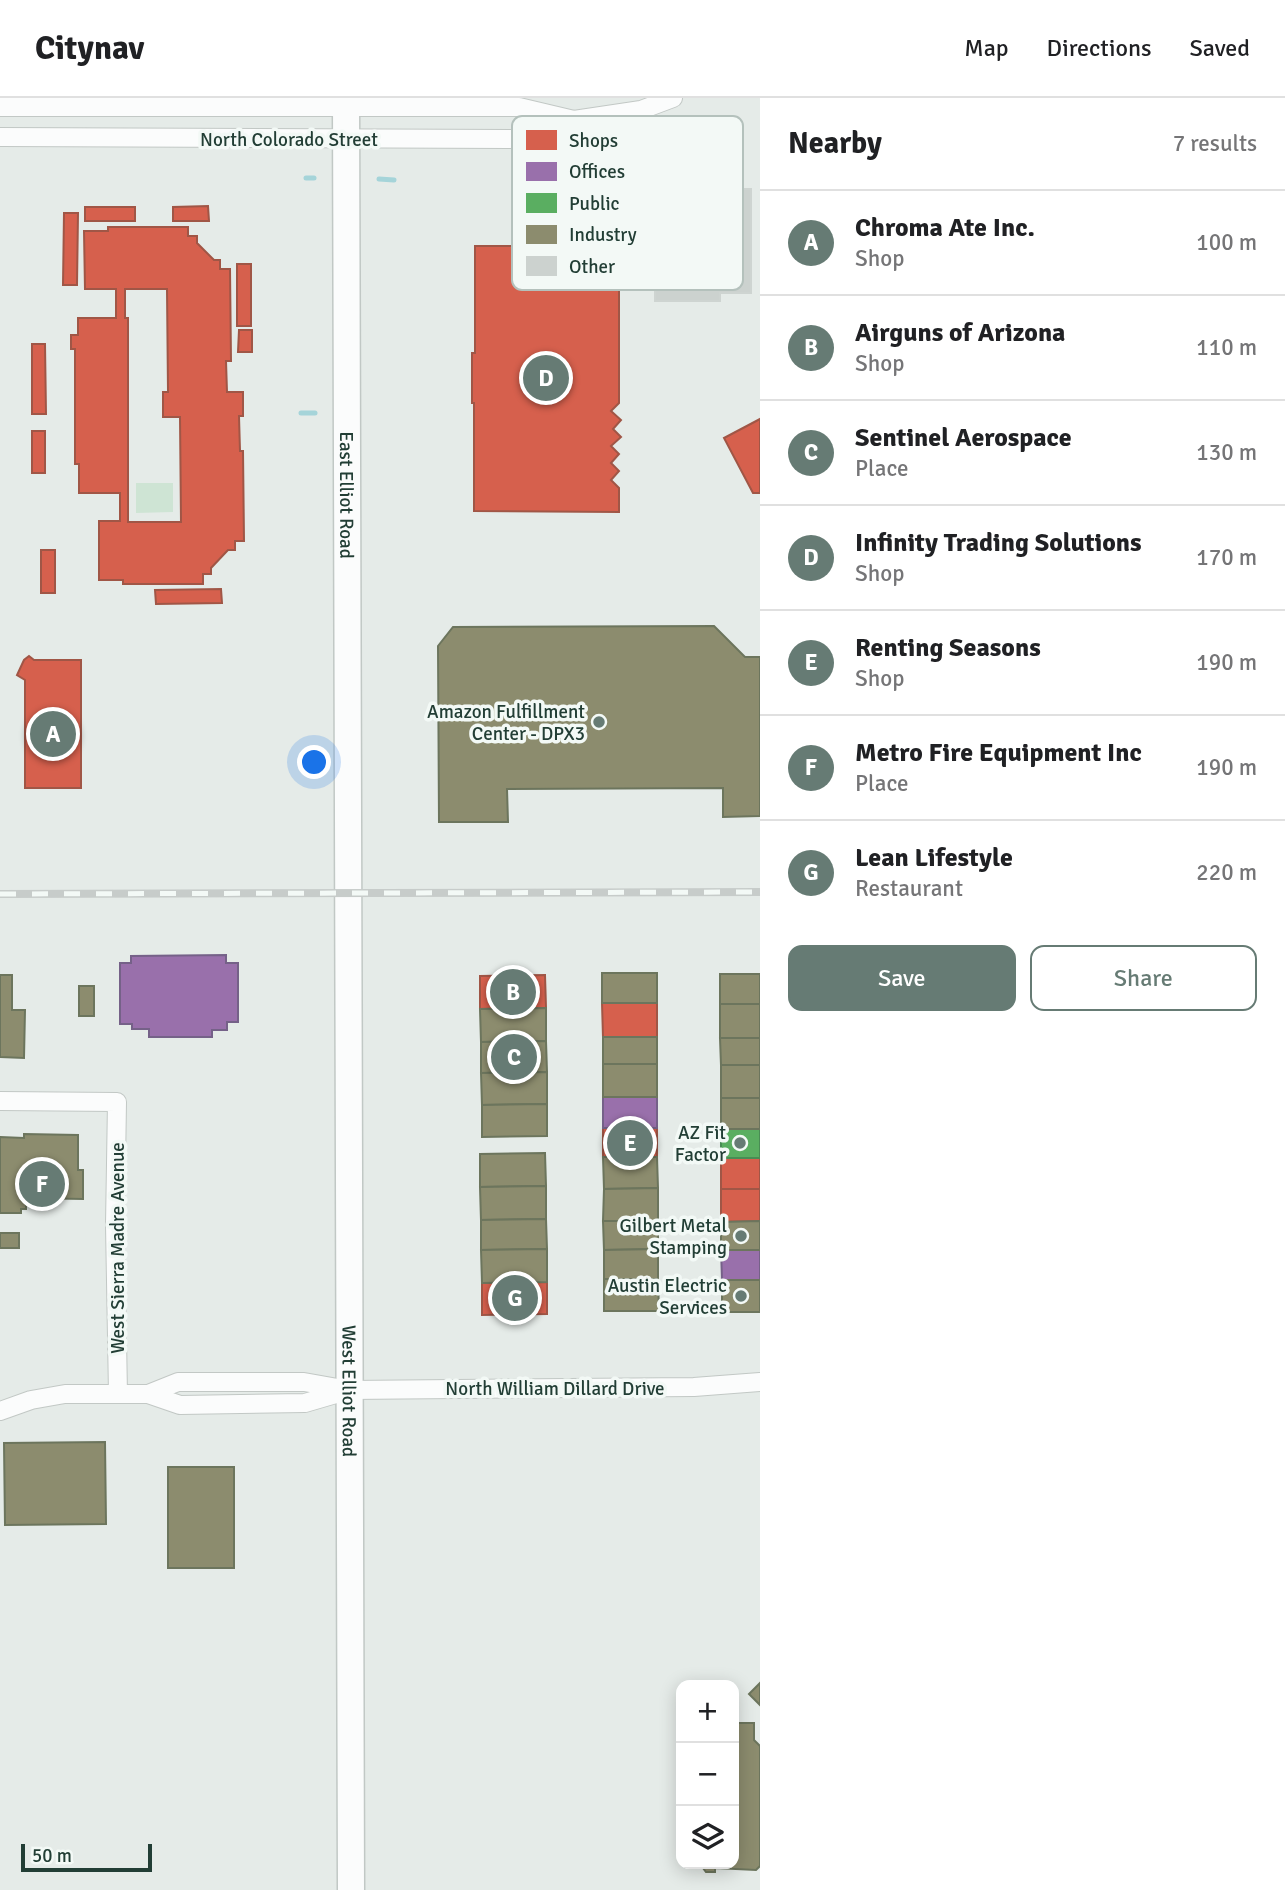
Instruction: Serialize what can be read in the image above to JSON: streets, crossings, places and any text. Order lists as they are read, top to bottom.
{
  "streets": {
    "main road": ["East Elliot Road", "West Elliot Road"],
    "street": ["North Colorado Street", "West Sierra Madre Avenue", "North William Dillard Drive"]
  },
  "crossings": [
    ["North Colorado Street", "East Elliot Road"],
    ["East Elliot Road", "West Elliot Road"],
    ["West Sierra Madre Avenue", "North William Dillard Drive"],
    ["North William Dillard Drive", "West Elliot Road"]
  ],
  "places": [
    "Amazon Fulfillment Center - DPX3",
    "AZ Fit Factor",
    "Gilbert Metal Stamping",
    "Austin Electric Services"
  ],
  "legend": [
    "Shops",
    "Offices",
    "Public",
    "Industry",
    "Other"
  ],
  "scale_bar": "50 m",
  "page": {
    "header": "Citynav",
    "nav": ["Map", "Directions", "Saved"],
    "heading": ["Nearby", "7 results"],
    "list": [
      {
        "mark": "A",
        "name": "Chroma Ate Inc.",
        "note": "Shop",
        "value": "100 m"
      },
      {
        "mark": "B",
        "name": "Airguns of Arizona",
        "note": "Shop",
        "value": "110 m"
      },
      {
        "mark": "C",
        "name": "Sentinel Aerospace",
        "note": "Place",
        "value": "130 m"
      },
      {
        "mark": "D",
        "name": "Infinity Trading Solutions",
        "note": "Shop",
        "value": "170 m"
      },
      {
        "mark": "E",
        "name": "Renting Seasons",
        "note": "Shop",
        "value": "190 m"
      },
      {
        "mark": "F",
        "name": "Metro Fire Equipment Inc",
        "note": "Place",
        "value": "190 m"
      },
      {
        "mark": "G",
        "name": "Lean Lifestyle",
        "note": "Restaurant",
        "value": "220 m"
      }
    ],
    "pins": [
      "D",
      "A",
      "B",
      "C",
      "E",
      "F",
      "G"
    ],
    "buttons": ["Save", "Share"],
    "map_buttons": ["+", "−"],
    "scale": "50 m"
  }
}
